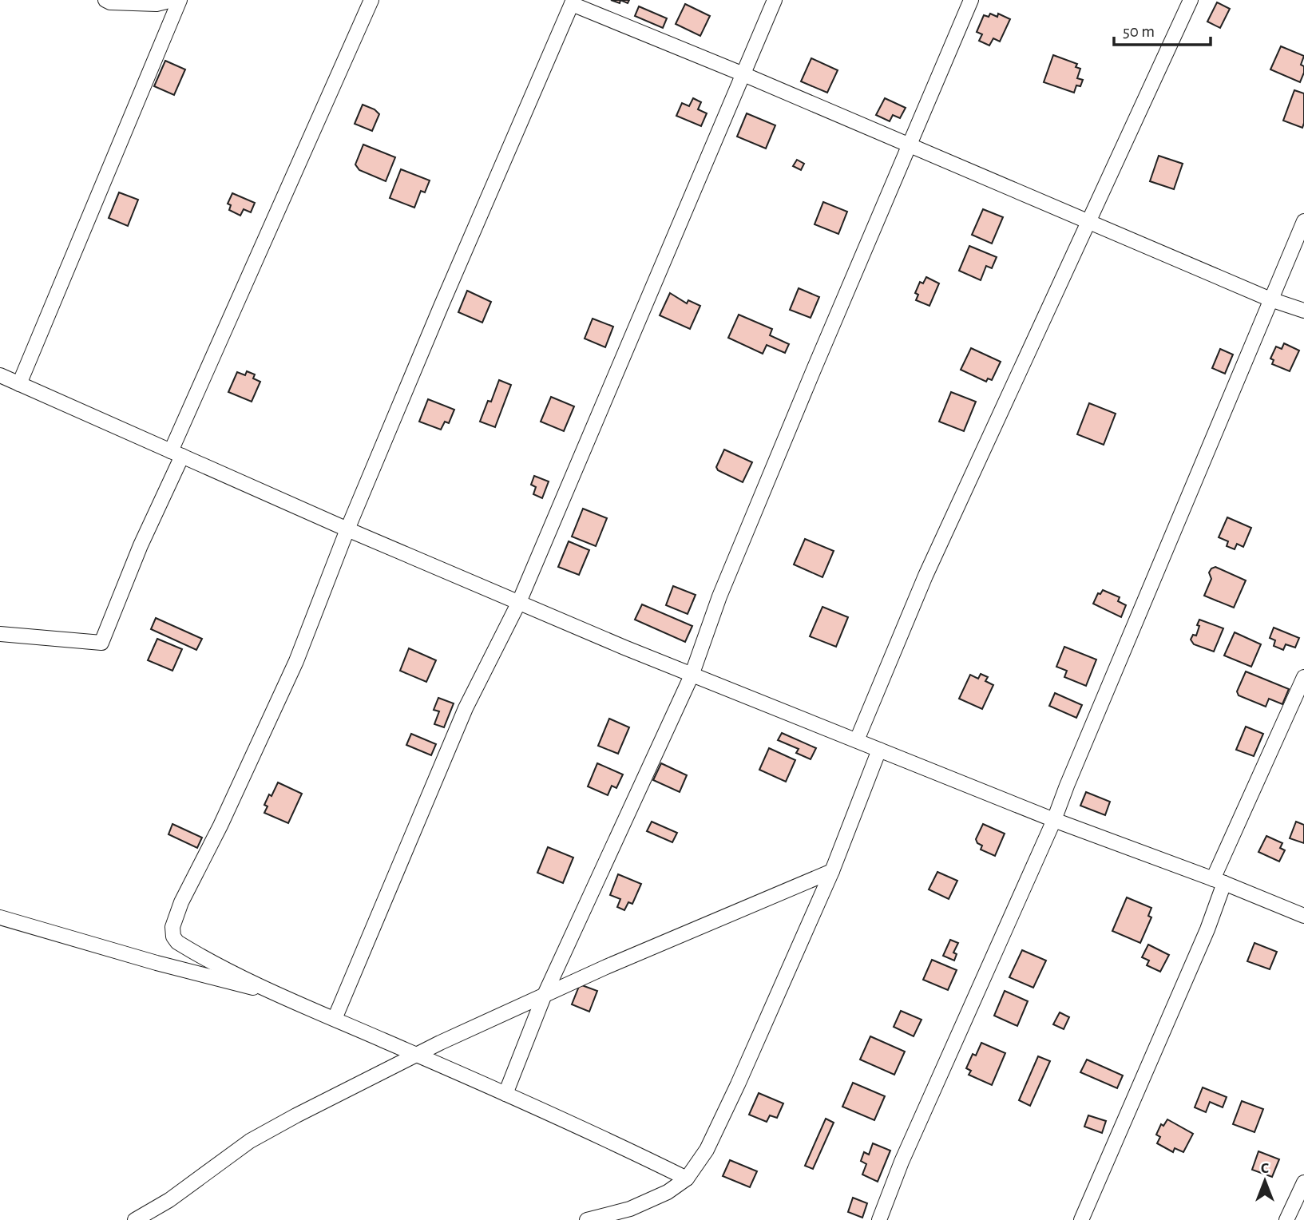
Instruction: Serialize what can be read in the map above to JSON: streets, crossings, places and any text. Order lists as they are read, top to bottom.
{
  "scale_bar": "50 m",
  "north": "top"
}
